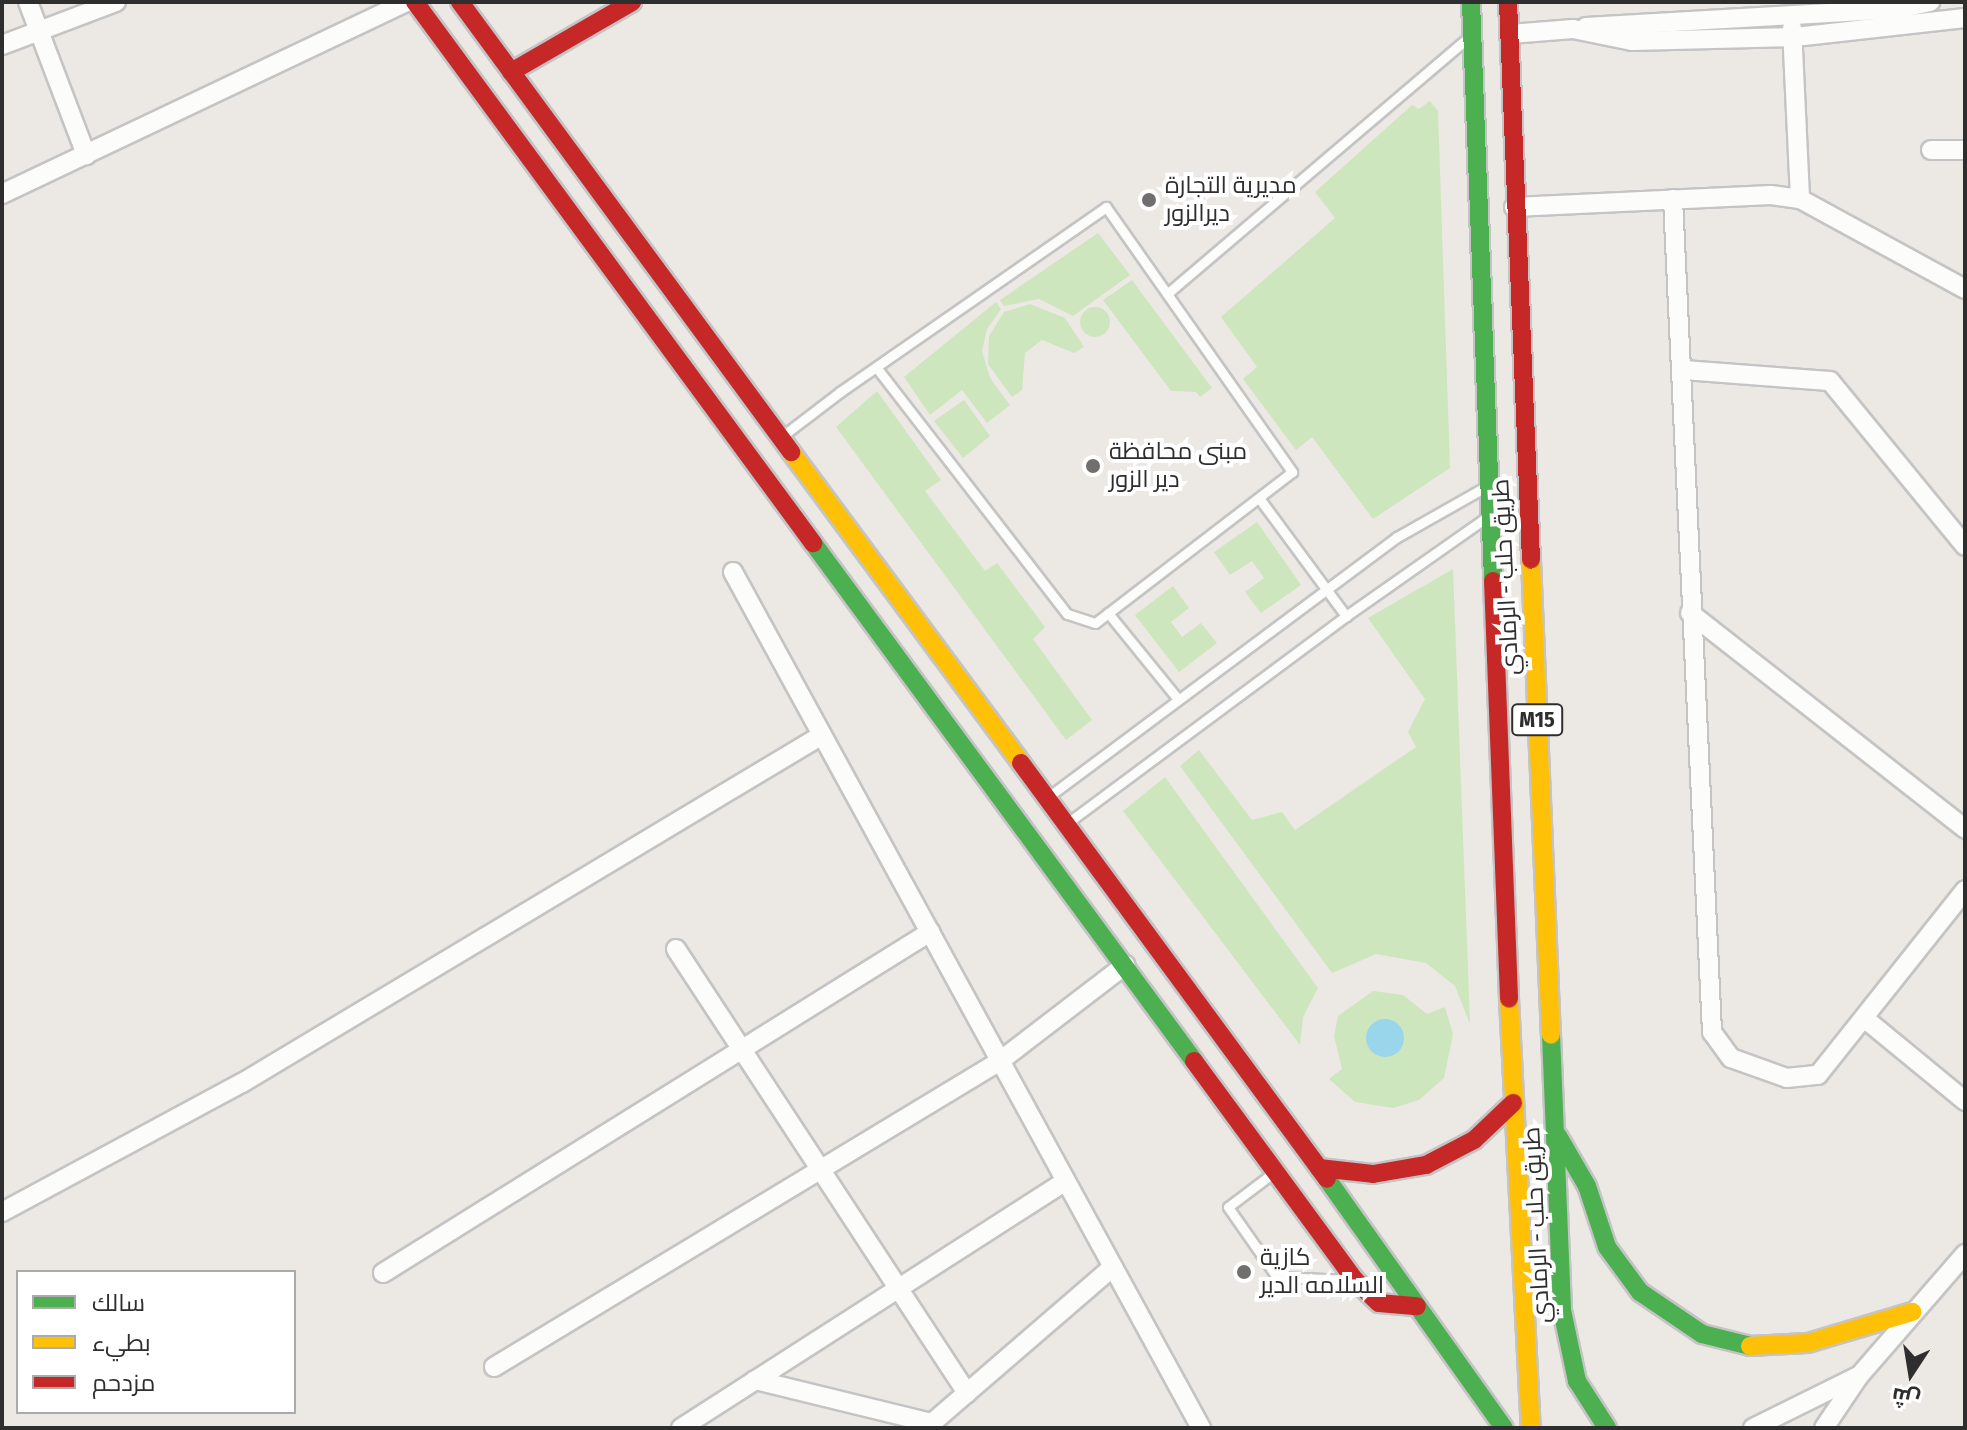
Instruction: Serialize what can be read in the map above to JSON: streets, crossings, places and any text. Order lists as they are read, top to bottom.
{
  "streets": {
    "main road": ["طريق حلب - الرمادي", "M15"]
  },
  "places": ["مديرية التجارة ديرالزور", "مبنى محافظة دير الزور", "كازية السلامه الدير"],
  "legend": ["سالك", "بطيء", "مزدحم"],
  "north": "bottom"
}
